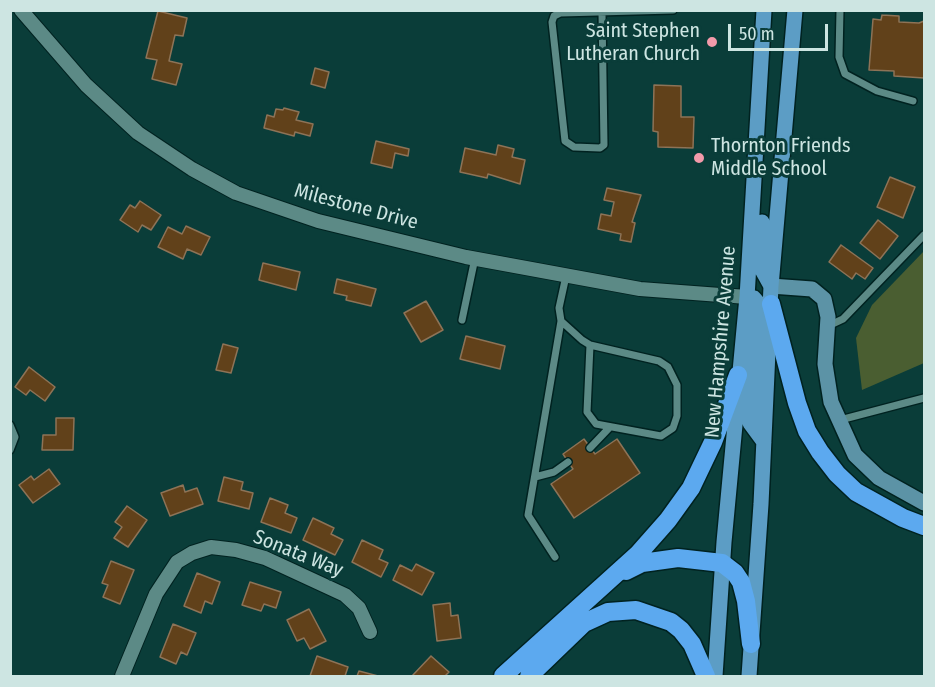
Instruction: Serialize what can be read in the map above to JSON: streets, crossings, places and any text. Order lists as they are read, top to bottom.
{
  "streets": {
    "main road": ["New Hampshire Avenue"],
    "street": ["Milestone Drive", "Sonata Way"]
  },
  "crossings": [
    ["Milestone Drive", "New Hampshire Avenue"]
  ],
  "places": ["Saint Stephen Lutheran Church", "Thornton Friends Middle School"],
  "scale_bar": "50 m"
}
